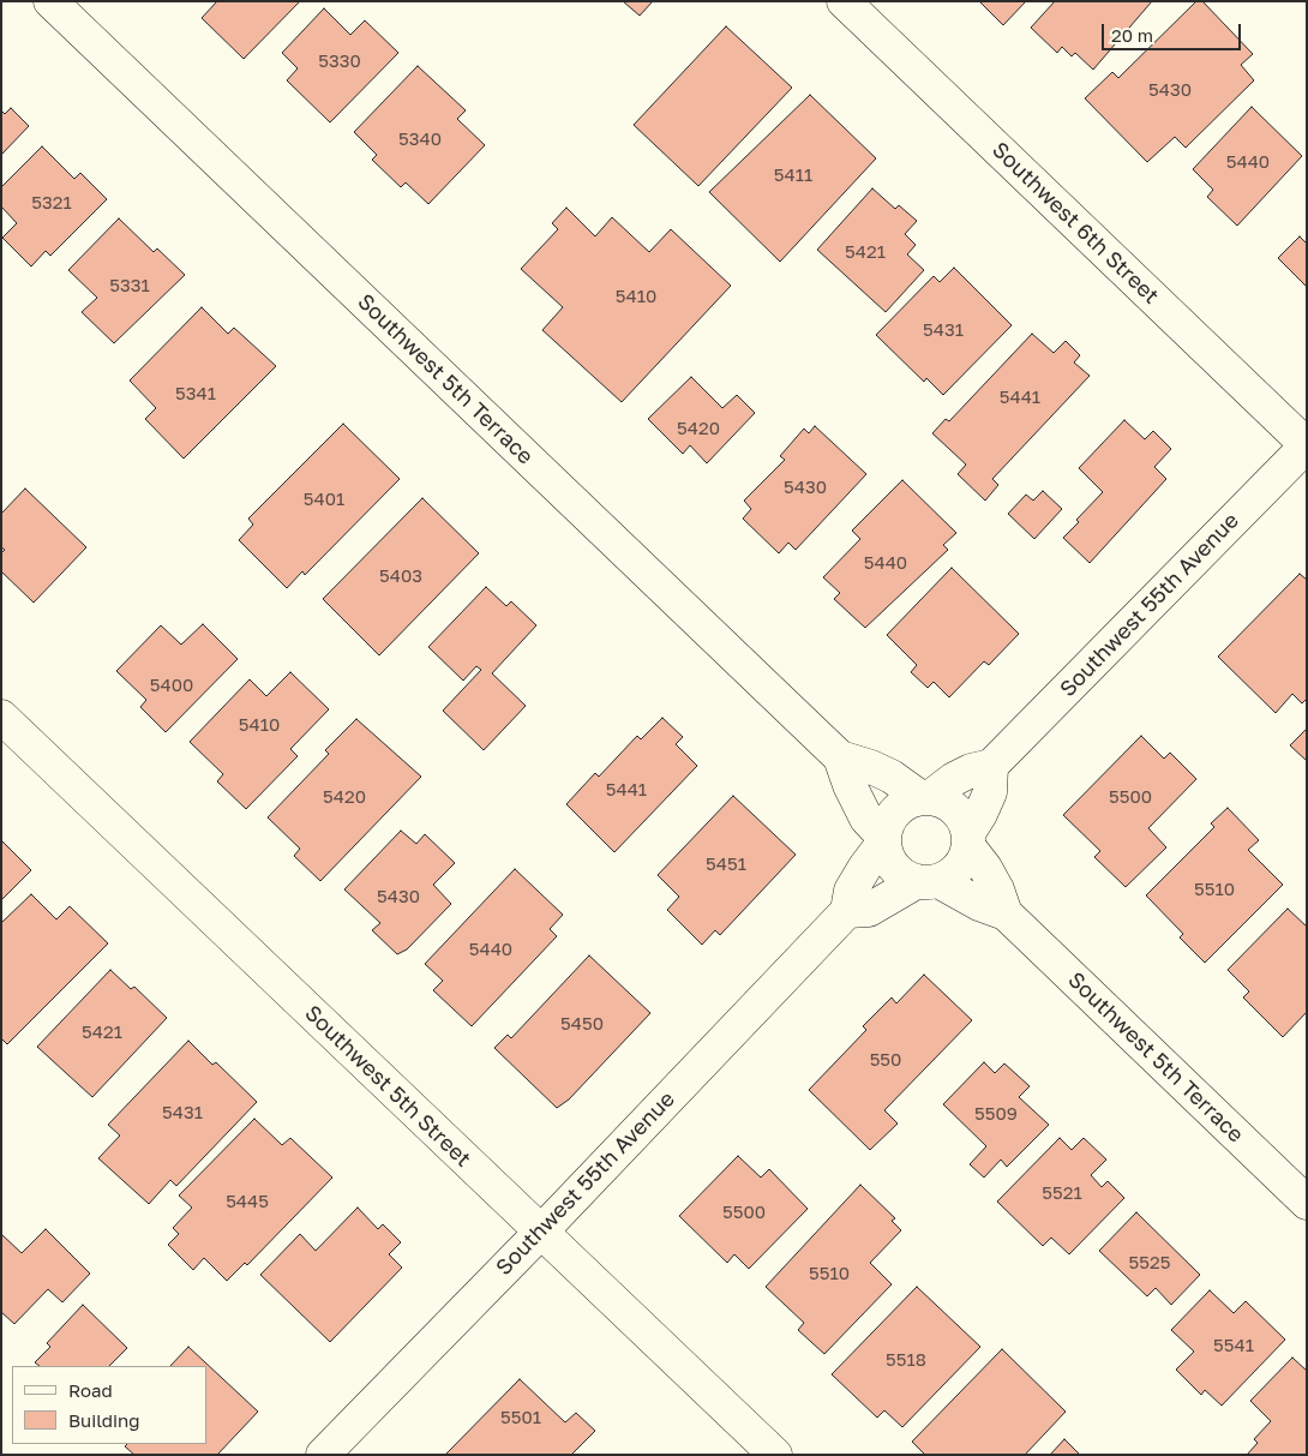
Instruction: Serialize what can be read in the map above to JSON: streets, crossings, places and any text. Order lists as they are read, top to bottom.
{
  "streets": {
    "street": [
      "Southwest 6th Street",
      "Southwest 5th Terrace",
      "Southwest 55th Avenue",
      "Southwest 5th Street"
    ]
  },
  "crossings": [
    ["Southwest 6th Street", "Southwest 55th Avenue"],
    ["Southwest 5th Terrace", "Southwest 55th Avenue"],
    ["Southwest 55th Avenue", "Southwest 5th Street"]
  ],
  "house_numbers": [
    "5330",
    "5430",
    "5340",
    "5440",
    "5411",
    "5321",
    "5421",
    "5331",
    "5410",
    "5431",
    "5341",
    "5441",
    "5420",
    "5430",
    "5401",
    "5440",
    "5403",
    "5400",
    "5410",
    "5441",
    "5420",
    "5500",
    "5451",
    "5510",
    "5430",
    "5440",
    "5450",
    "5421",
    "550",
    "5431",
    "5509",
    "5521",
    "5445",
    "5500",
    "5525",
    "5510",
    "5541",
    "5518",
    "5501"
  ],
  "legend": ["Road", "Building"],
  "scale_bar": "20 m"
}
